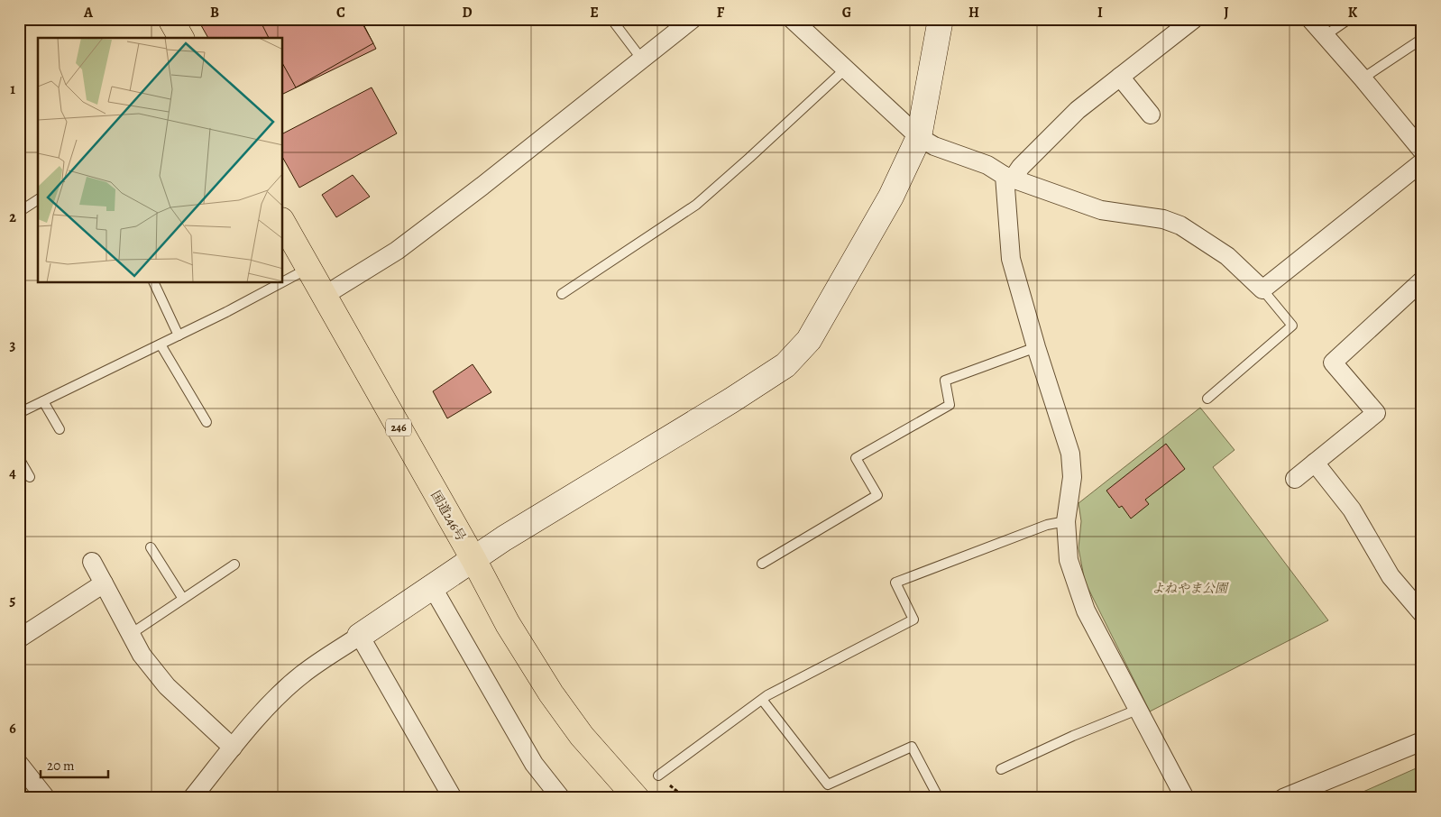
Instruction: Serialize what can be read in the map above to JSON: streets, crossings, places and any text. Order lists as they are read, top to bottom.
{
  "streets": {
    "highway": ["246", "国道246号"]
  },
  "parks": ["よねやま公園"],
  "scale_bar": "20 m",
  "grid": {
    "columns": [
      "A",
      "B",
      "C",
      "D",
      "E",
      "F",
      "G",
      "H",
      "I",
      "J",
      "K"
    ],
    "rows": [
      "1",
      "2",
      "3",
      "4",
      "5",
      "6"
    ]
  }
}
